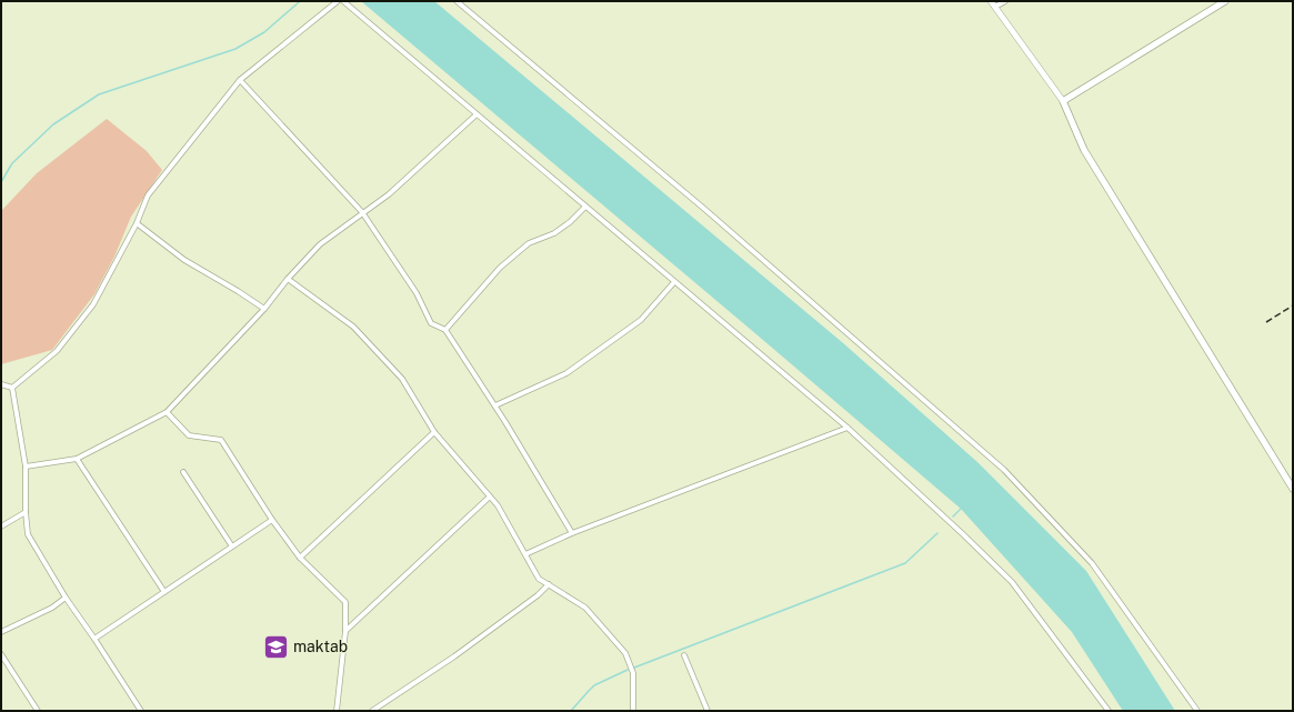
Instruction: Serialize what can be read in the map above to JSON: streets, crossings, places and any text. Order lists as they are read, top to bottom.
{
  "places": {
    "school or university": ["maktab"]
  }
}
